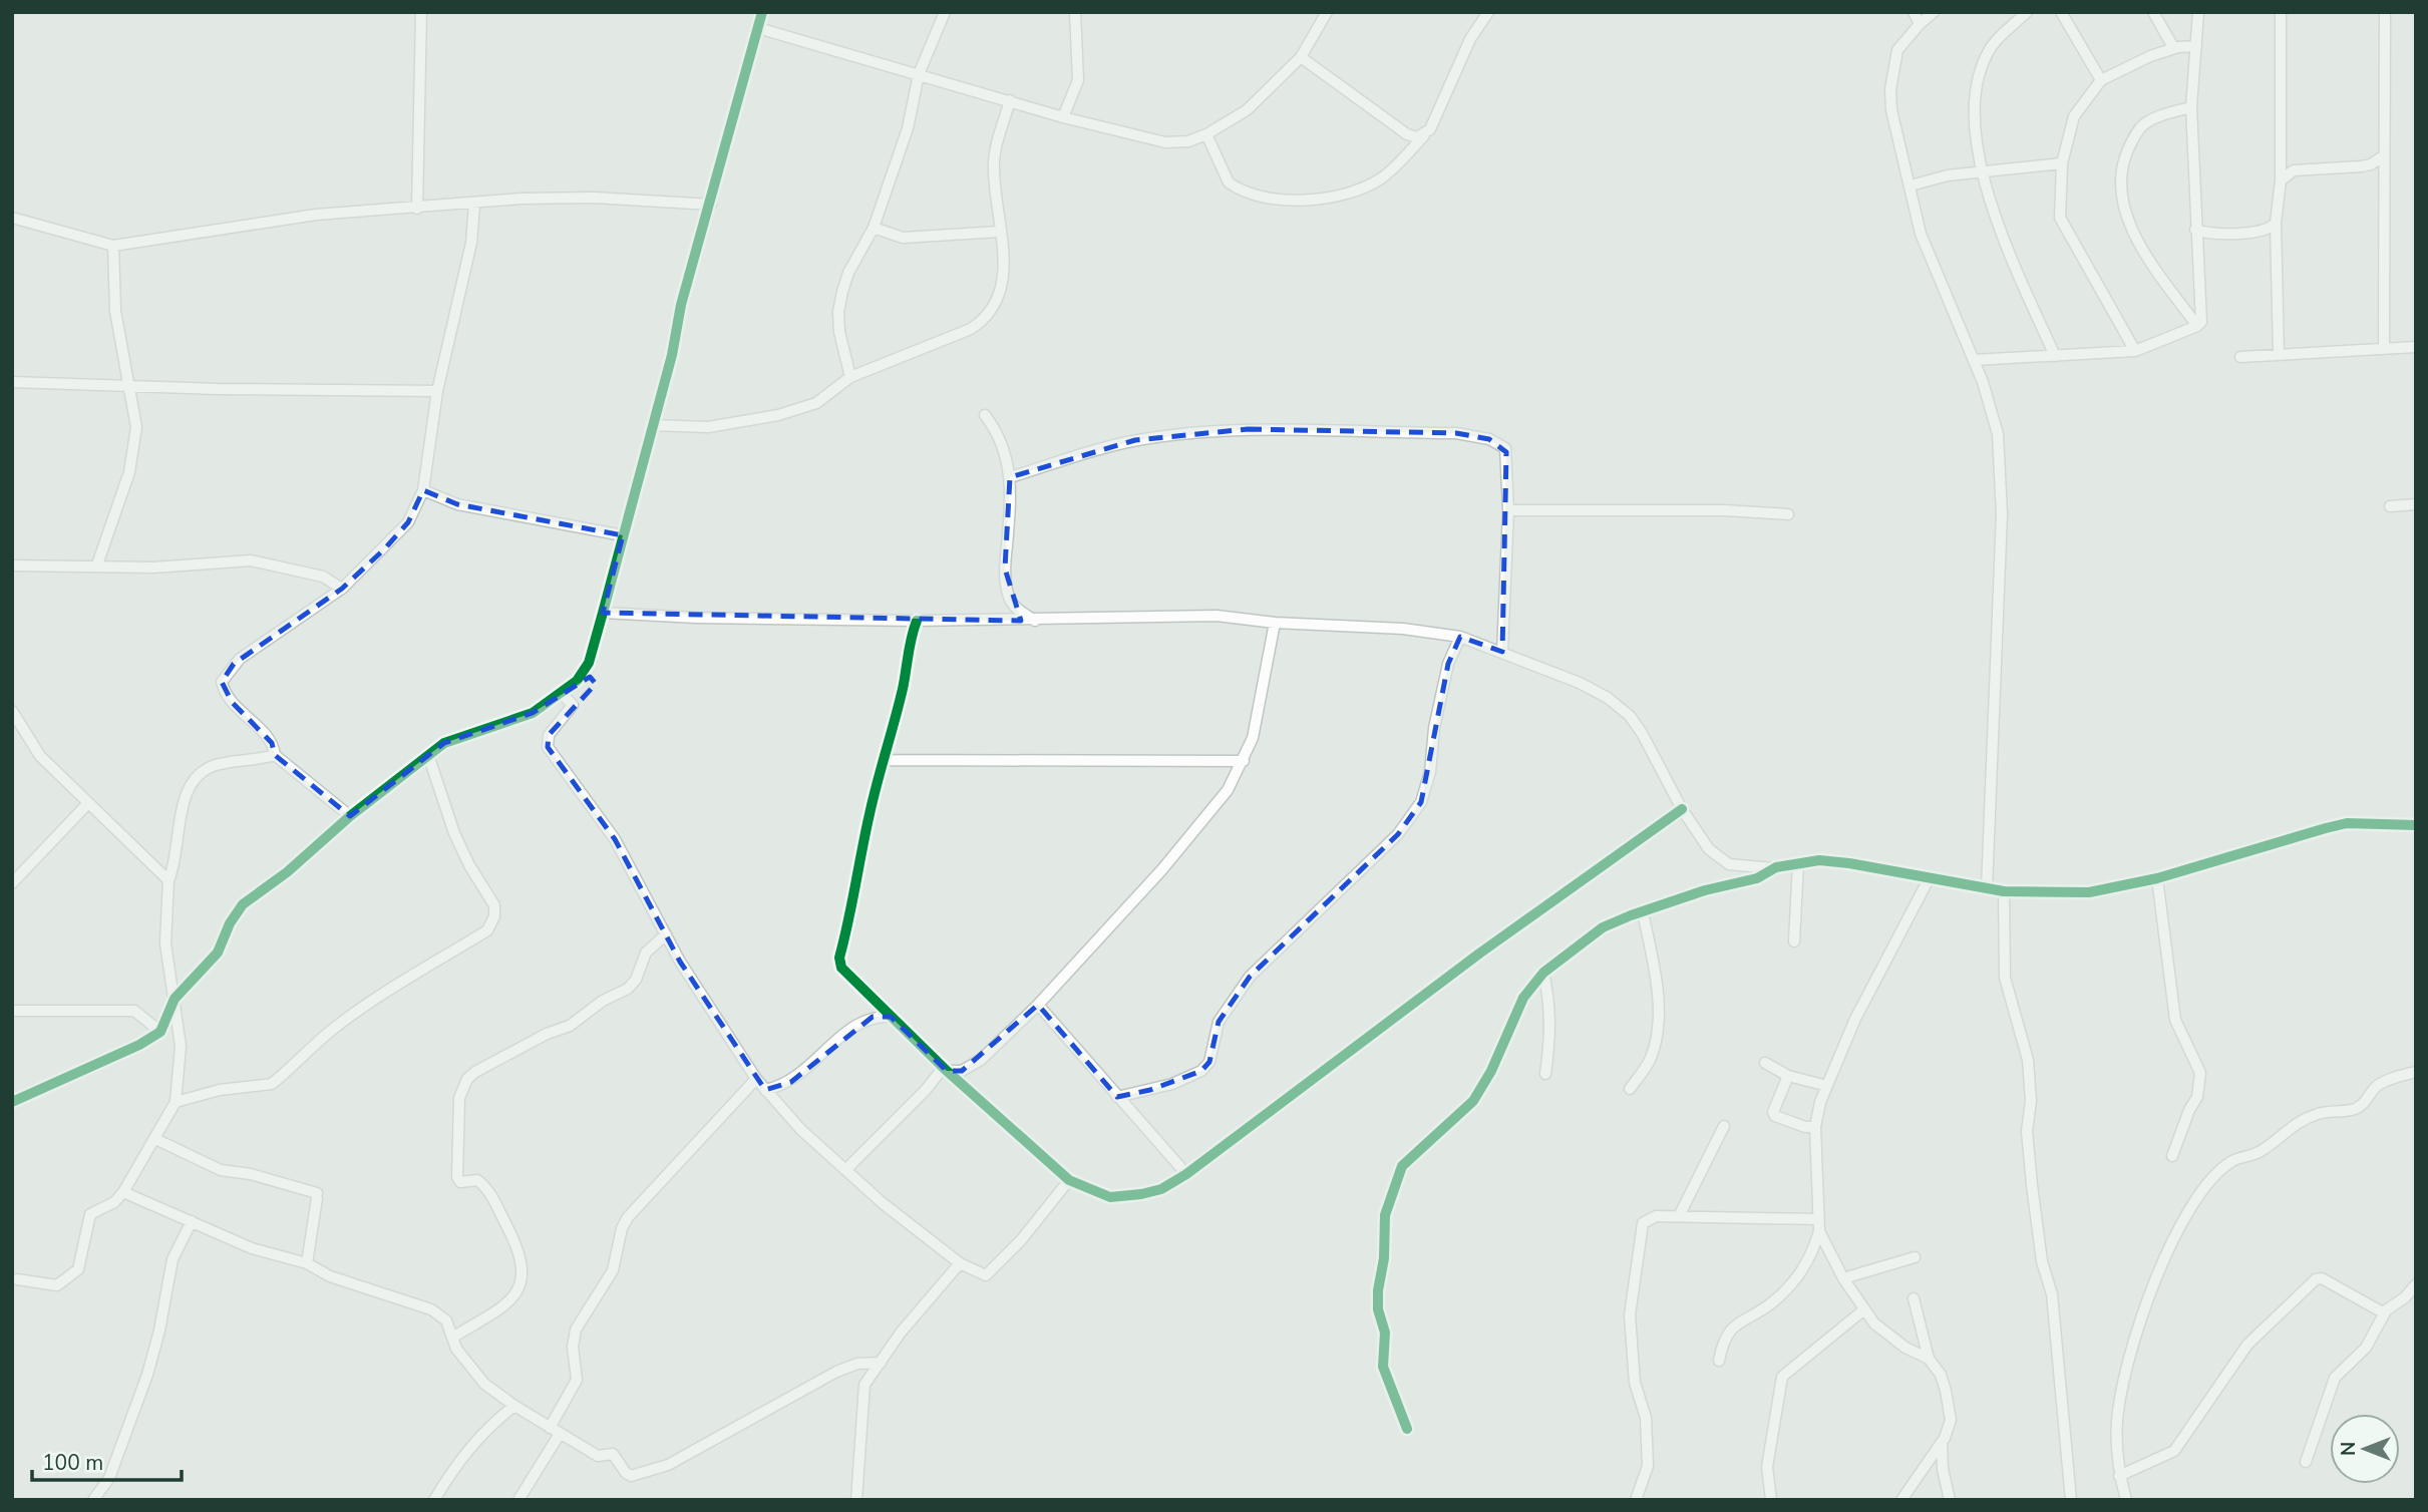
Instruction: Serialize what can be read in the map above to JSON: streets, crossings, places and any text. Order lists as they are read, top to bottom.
{
  "scale_bar": "100 m",
  "north": "left"
}
